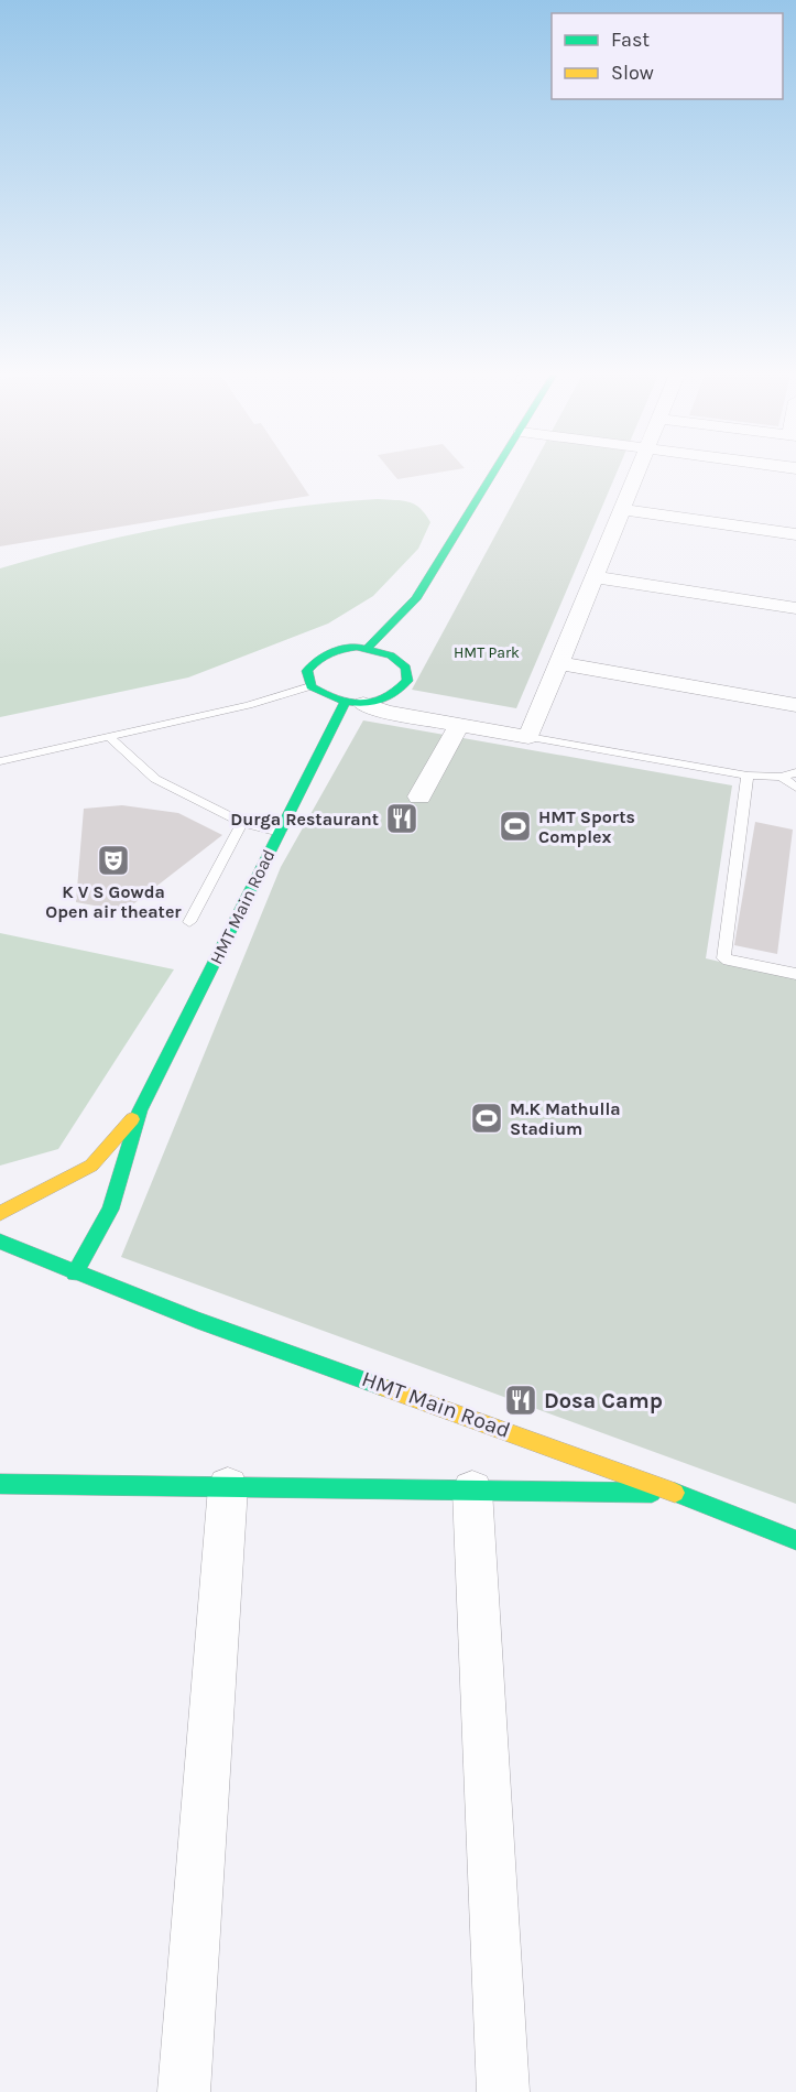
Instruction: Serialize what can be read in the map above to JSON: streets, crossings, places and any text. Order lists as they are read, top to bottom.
{
  "streets": {
    "street": ["HMT Main Road"]
  },
  "parks": ["HMT Park"],
  "places": {
    "restaurant": ["Durga Restaurant", "Dosa Camp"],
    "sports": ["HMT Sports Complex", "M.K Mathulla Stadium"],
    "theatre": ["K V S Gowda Open air theater"]
  },
  "legend": ["Fast", "Slow"]
}
